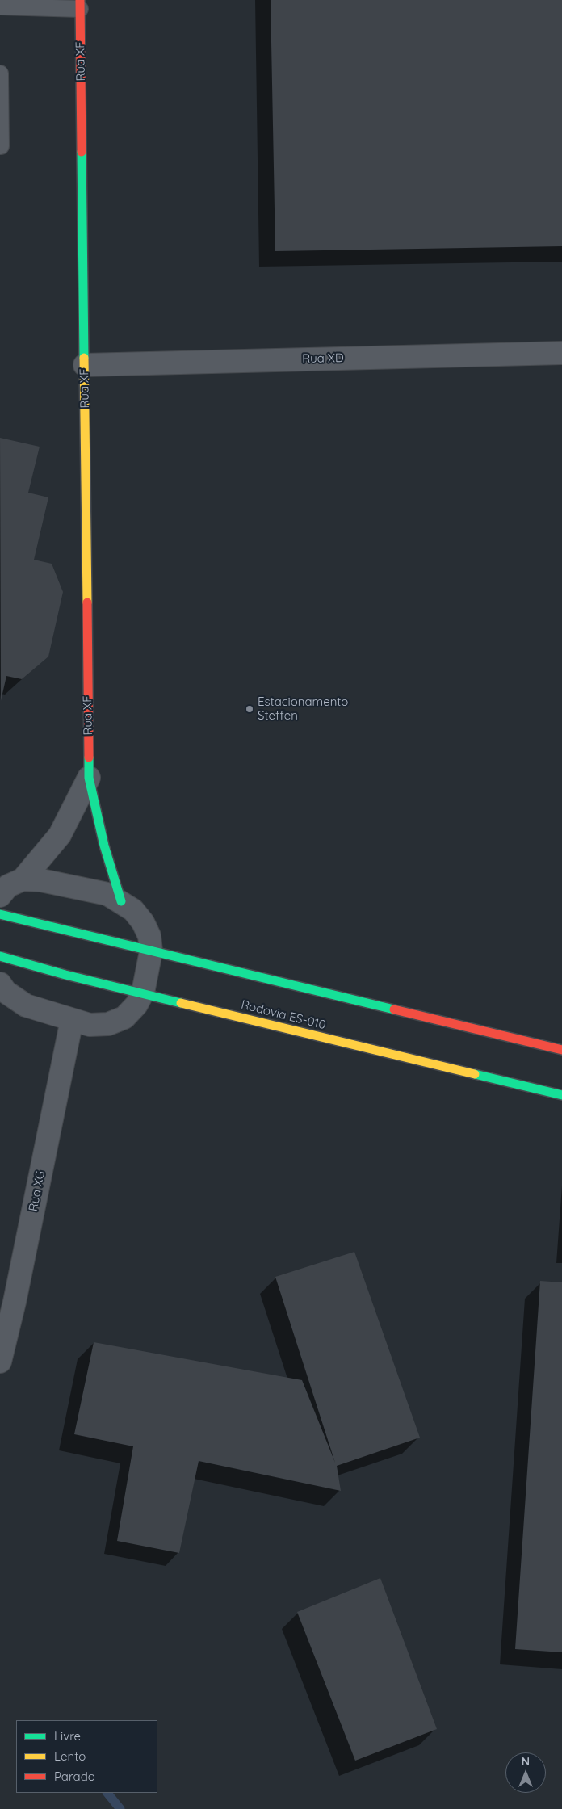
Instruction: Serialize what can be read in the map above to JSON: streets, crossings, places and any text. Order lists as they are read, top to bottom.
{
  "streets": {
    "main road": ["Rua XF", "Rodovia ES-010"],
    "street": ["Rua XD", "Rua XG"]
  },
  "crossings": [
    ["Rua XF", "Rua XD"]
  ],
  "places": ["Estacionamento Steffen"],
  "legend": ["Livre", "Lento", "Parado"],
  "north": "top"
}
